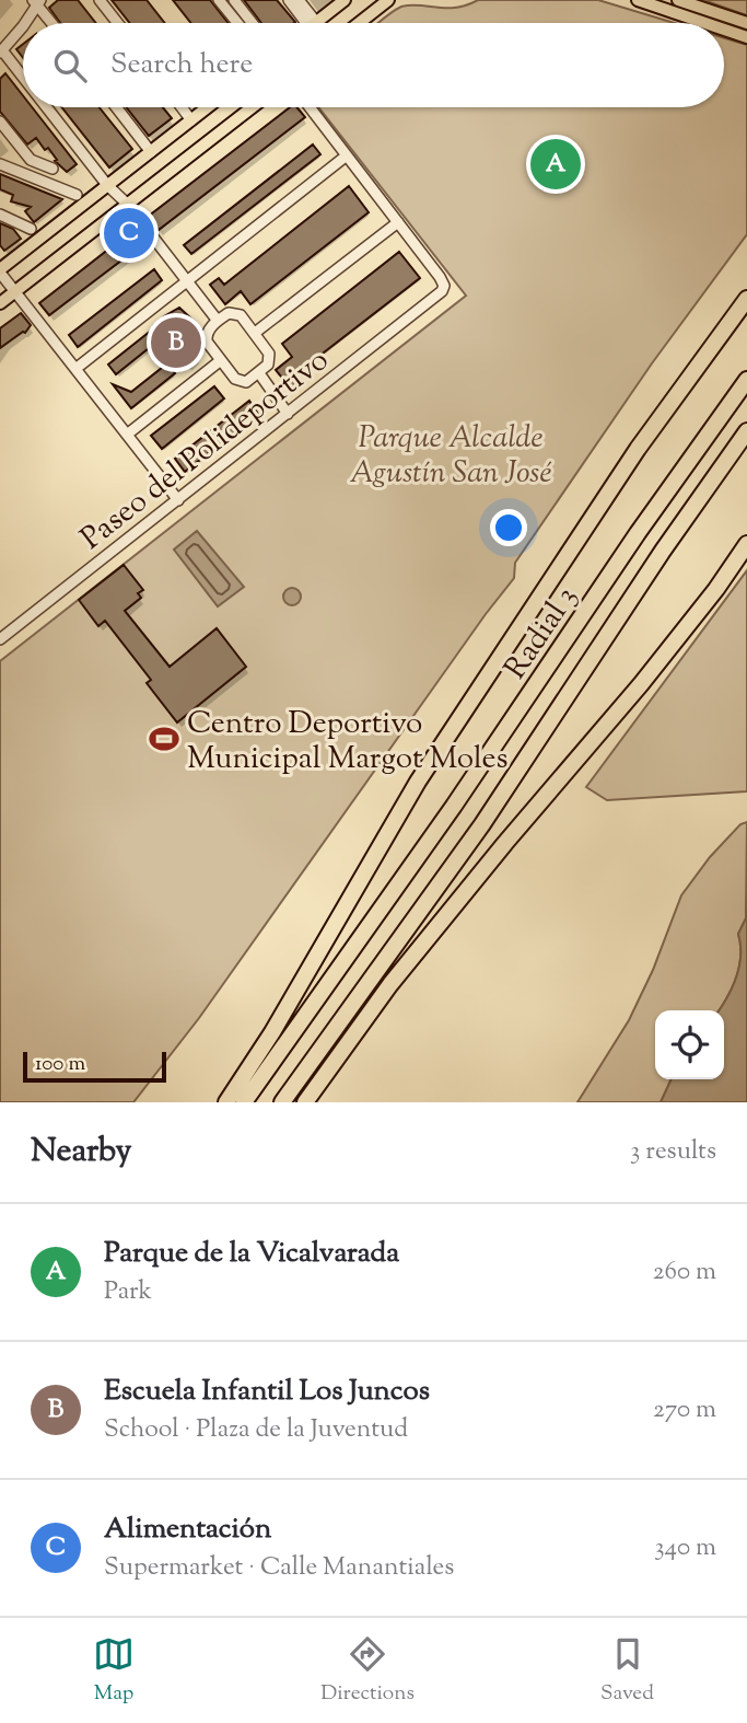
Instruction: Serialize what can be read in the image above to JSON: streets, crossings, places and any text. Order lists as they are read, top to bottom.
{
  "streets": {
    "highway": ["Radial 3"],
    "street": ["Paseo del Polideportivo"]
  },
  "parks": ["Parque Alcalde Agustín San José"],
  "places": {
    "sports": ["Centro Deportivo Municipal Margot Moles"]
  },
  "scale_bar": "100 m",
  "page": {
    "search": "Search here",
    "pins": ["A", "C", "B"],
    "scale": "100 m",
    "heading": ["Nearby", "3 results"],
    "list": [
      {
        "mark": "A",
        "name": "Parque de la Vicalvarada",
        "note": "Park",
        "value": "260 m"
      },
      {
        "mark": "B",
        "name": "Escuela Infantil Los Juncos",
        "note": "School · Plaza de la Juventud",
        "value": "270 m"
      },
      {
        "mark": "C",
        "name": "Alimentación",
        "note": "Supermarket · Calle Manantiales",
        "value": "340 m"
      }
    ],
    "nav": ["Map", "Directions", "Saved"]
  }
}
